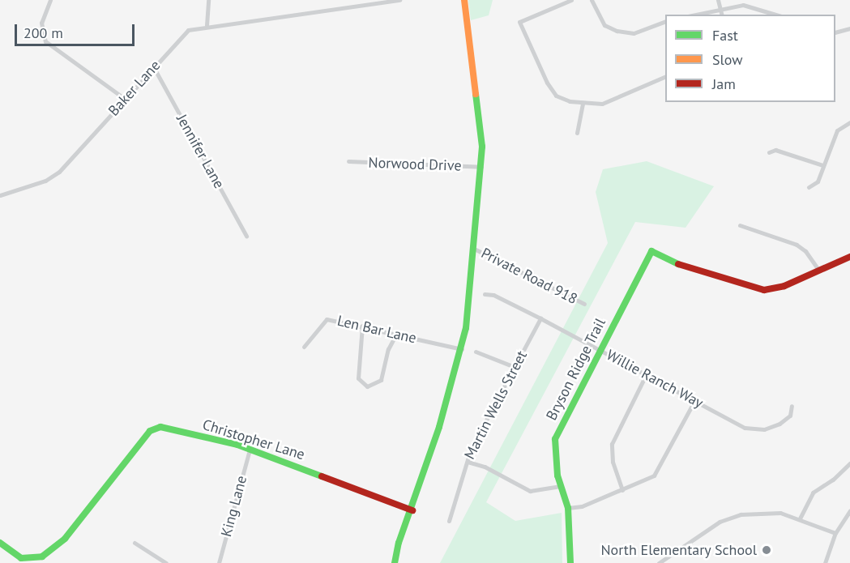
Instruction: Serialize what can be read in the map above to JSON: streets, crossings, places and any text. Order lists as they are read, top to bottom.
{
  "streets": {
    "street": [
      "Baker Lane",
      "Jennifer Lane",
      "Norwood Drive",
      "Private Road 918",
      "Len Bar Lane",
      "Bryson Ridge Trail",
      "Willie Ranch Way",
      "Martin Wells Street",
      "Christopher Lane",
      "King Lane"
    ]
  },
  "crossings": [
    ["Baker Lane", "Jennifer Lane"],
    ["Bryson Ridge Trail", "Willie Ranch Way"],
    ["Willie Ranch Way", "Martin Wells Street"],
    ["Christopher Lane", "King Lane"]
  ],
  "places": ["North Elementary School"],
  "legend": ["Fast", "Slow", "Jam"],
  "scale_bar": "200 m"
}
